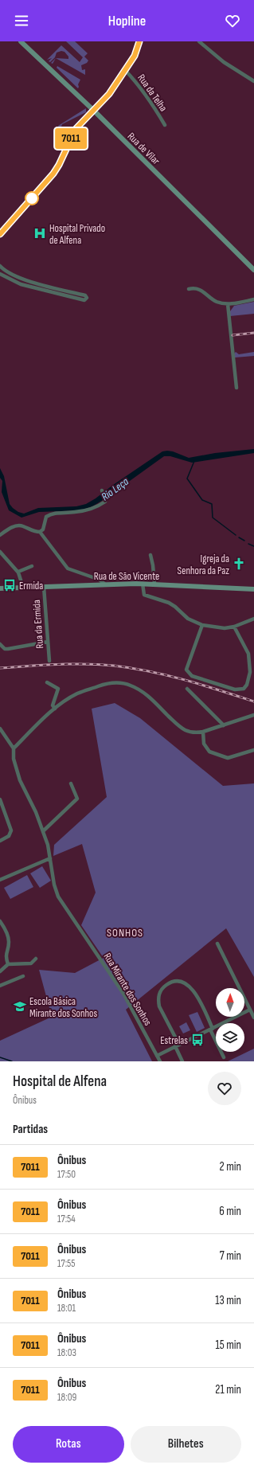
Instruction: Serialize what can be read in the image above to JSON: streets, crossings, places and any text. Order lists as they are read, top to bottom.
{
  "streets": {
    "street": [
      "Rua da Telha",
      "Rua de Vilar",
      "Rua de São Vicente",
      "Rua da Ermida",
      "Rua Mirante dos Sonhos"
    ]
  },
  "crossings": [
    ["Rua de São Vicente", "Rua da Ermida"]
  ],
  "districts": ["SONHOS"],
  "water": ["Rio Leça"],
  "places": {
    "hospital": ["Hospital Privado de Alfena"],
    "church": ["Igreja da Senhora da Paz"],
    "bus stop": ["Ermida", "Estrelas"],
    "school or university": ["Escola Básica Mirante dos Sonhos"]
  },
  "lines": ["bus line 7011"],
  "north": "top",
  "page": {
    "header": "Hopline",
    "on_map": "7011",
    "heading": [
      ["Hospital de Alfena", "Ônibus"],
      "Partidas"
    ],
    "list": [
      {
        "mark": "7011",
        "name": "Ônibus",
        "note": "17:50",
        "value": "2 min"
      },
      {
        "mark": "7011",
        "name": "Ônibus",
        "note": "17:54",
        "value": "6 min"
      },
      {
        "mark": "7011",
        "name": "Ônibus",
        "note": "17:55",
        "value": "7 min"
      },
      {
        "mark": "7011",
        "name": "Ônibus",
        "note": "18:01",
        "value": "13 min"
      },
      {
        "mark": "7011",
        "name": "Ônibus",
        "note": "18:03",
        "value": "15 min"
      },
      {
        "mark": "7011",
        "name": "Ônibus",
        "note": "18:09",
        "value": "21 min"
      }
    ],
    "buttons": ["Rotas", "Bilhetes"]
  }
}
